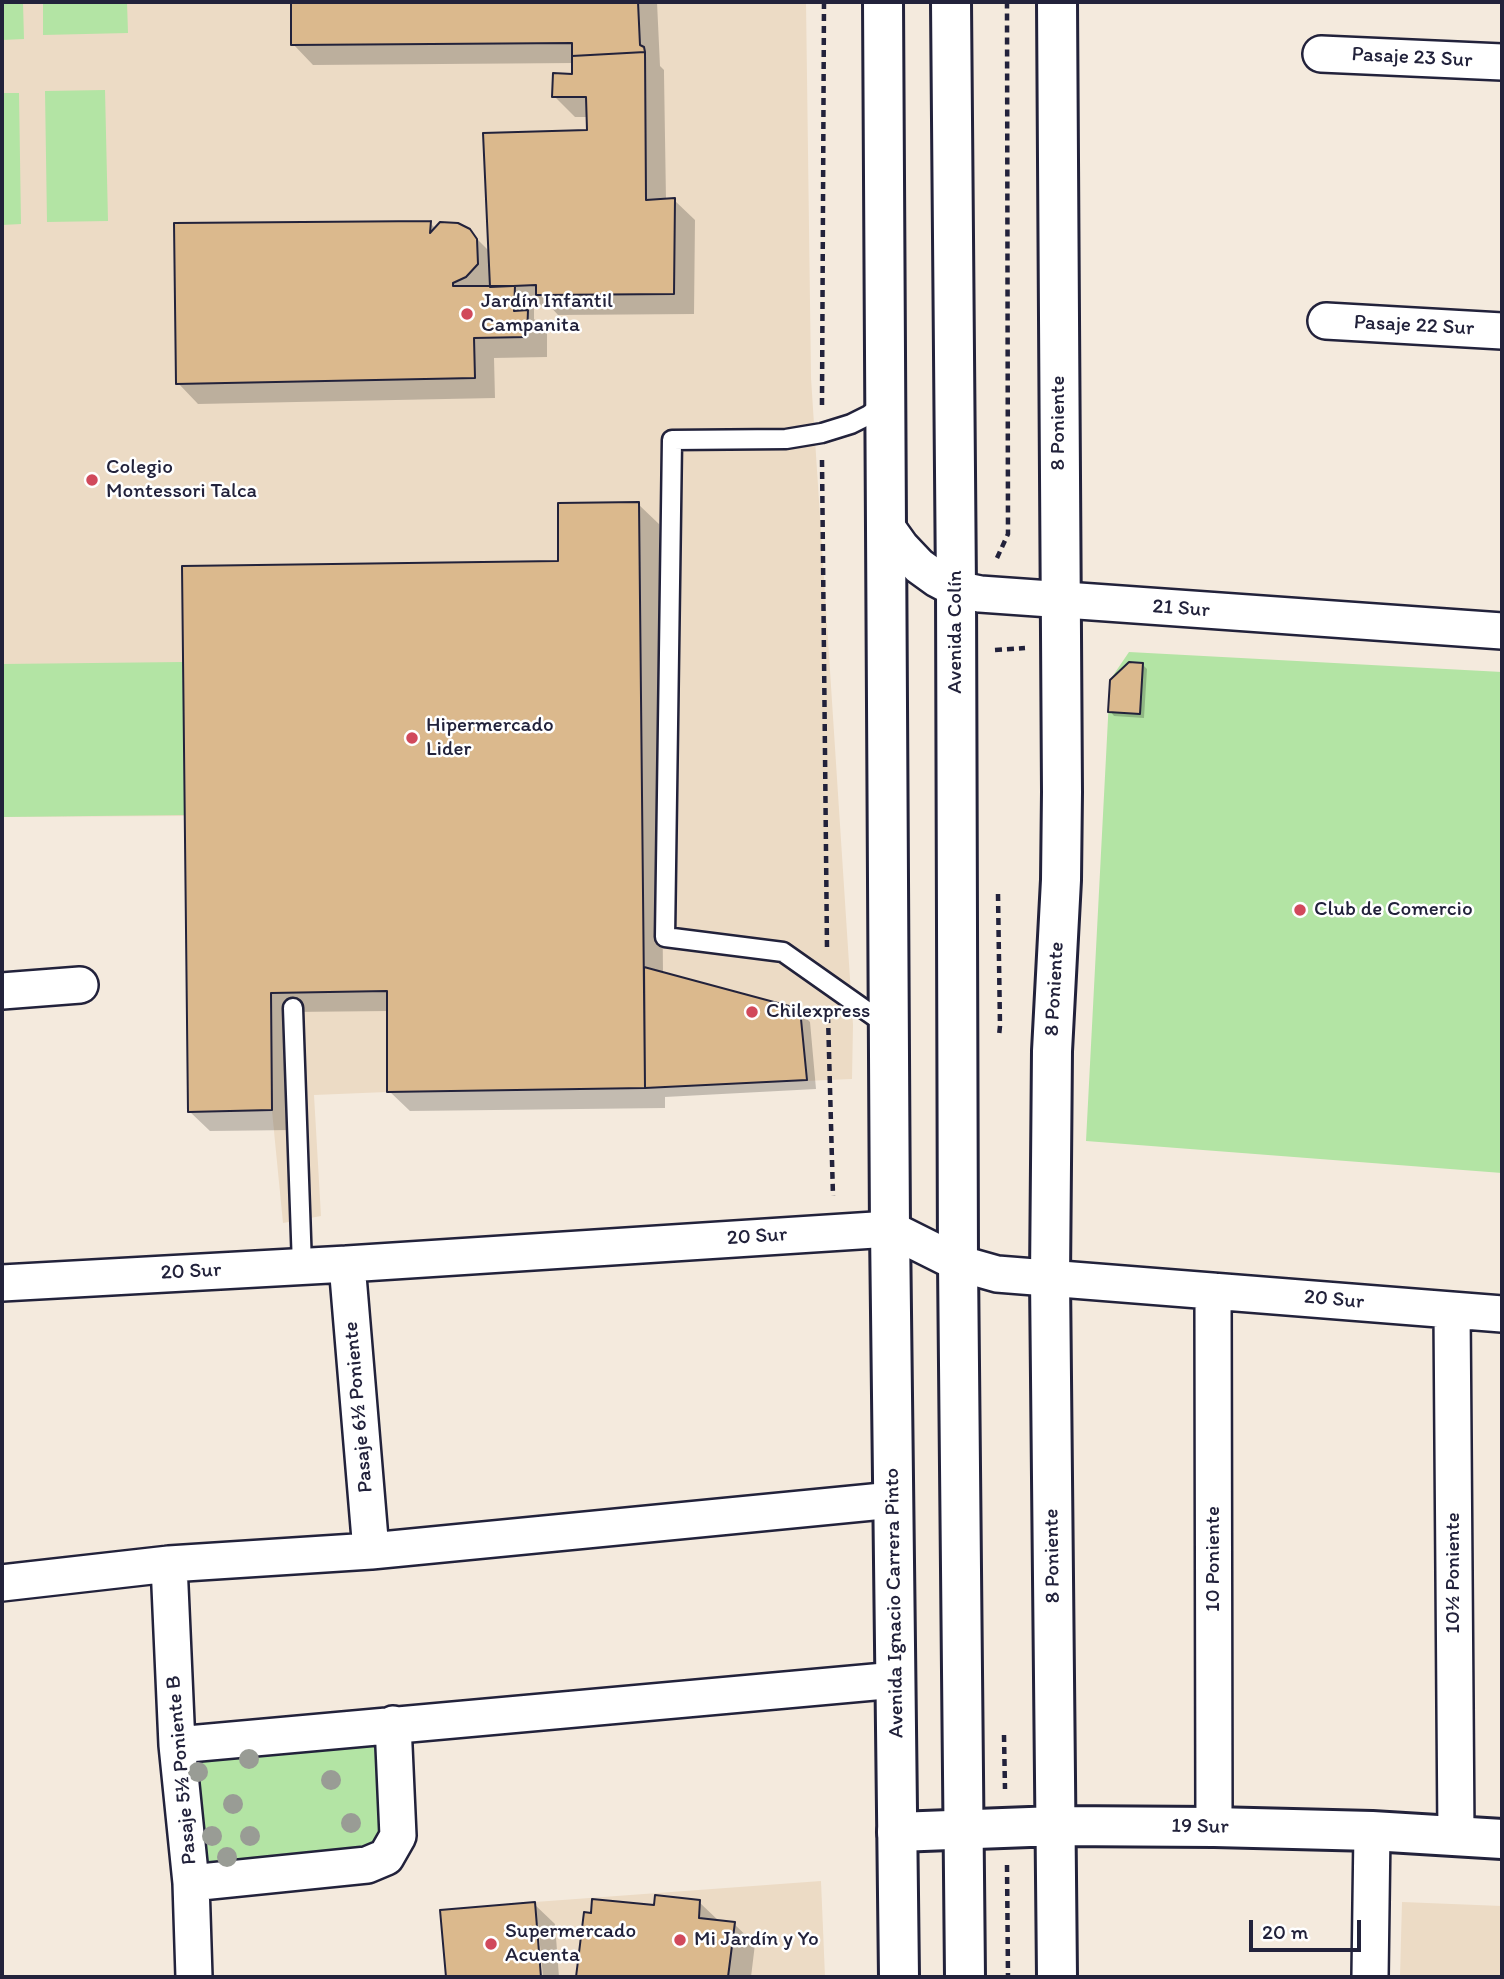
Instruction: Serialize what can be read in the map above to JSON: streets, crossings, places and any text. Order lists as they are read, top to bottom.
{
  "streets": {
    "main road": [
      "8 Poniente",
      "Avenida Colín",
      "Avenida Ignacio Carrera Pinto",
      "19 Sur"
    ],
    "street": [
      "Pasaje 23 Sur",
      "Pasaje 22 Sur",
      "21 Sur",
      "20 Sur",
      "Pasaje 6½ Poniente",
      "10 Poniente",
      "10½ Poniente",
      "Pasaje 5½ Poniente B"
    ]
  },
  "crossings": [
    ["8 Poniente", "21 Sur"],
    ["8 Poniente", "20 Sur"],
    ["8 Poniente", "19 Sur"],
    ["21 Sur", "Avenida Colín"],
    ["Avenida Colín", "20 Sur"],
    ["20 Sur", "Pasaje 6½ Poniente"],
    ["20 Sur", "10 Poniente"],
    ["20 Sur", "10½ Poniente"],
    ["20 Sur", "Avenida Ignacio Carrera Pinto"],
    ["10 Poniente", "19 Sur"],
    ["10½ Poniente", "19 Sur"],
    ["Avenida Ignacio Carrera Pinto", "19 Sur"]
  ],
  "places": [
    "Jardín Infantil Campanita",
    "Colegio Montessori Talca",
    "Hipermercado Lider",
    "Club de Comercio",
    "Chilexpress",
    "Mi Jardín y Yo",
    "Supermercado Acuenta"
  ],
  "scale_bar": "20 m"
}
